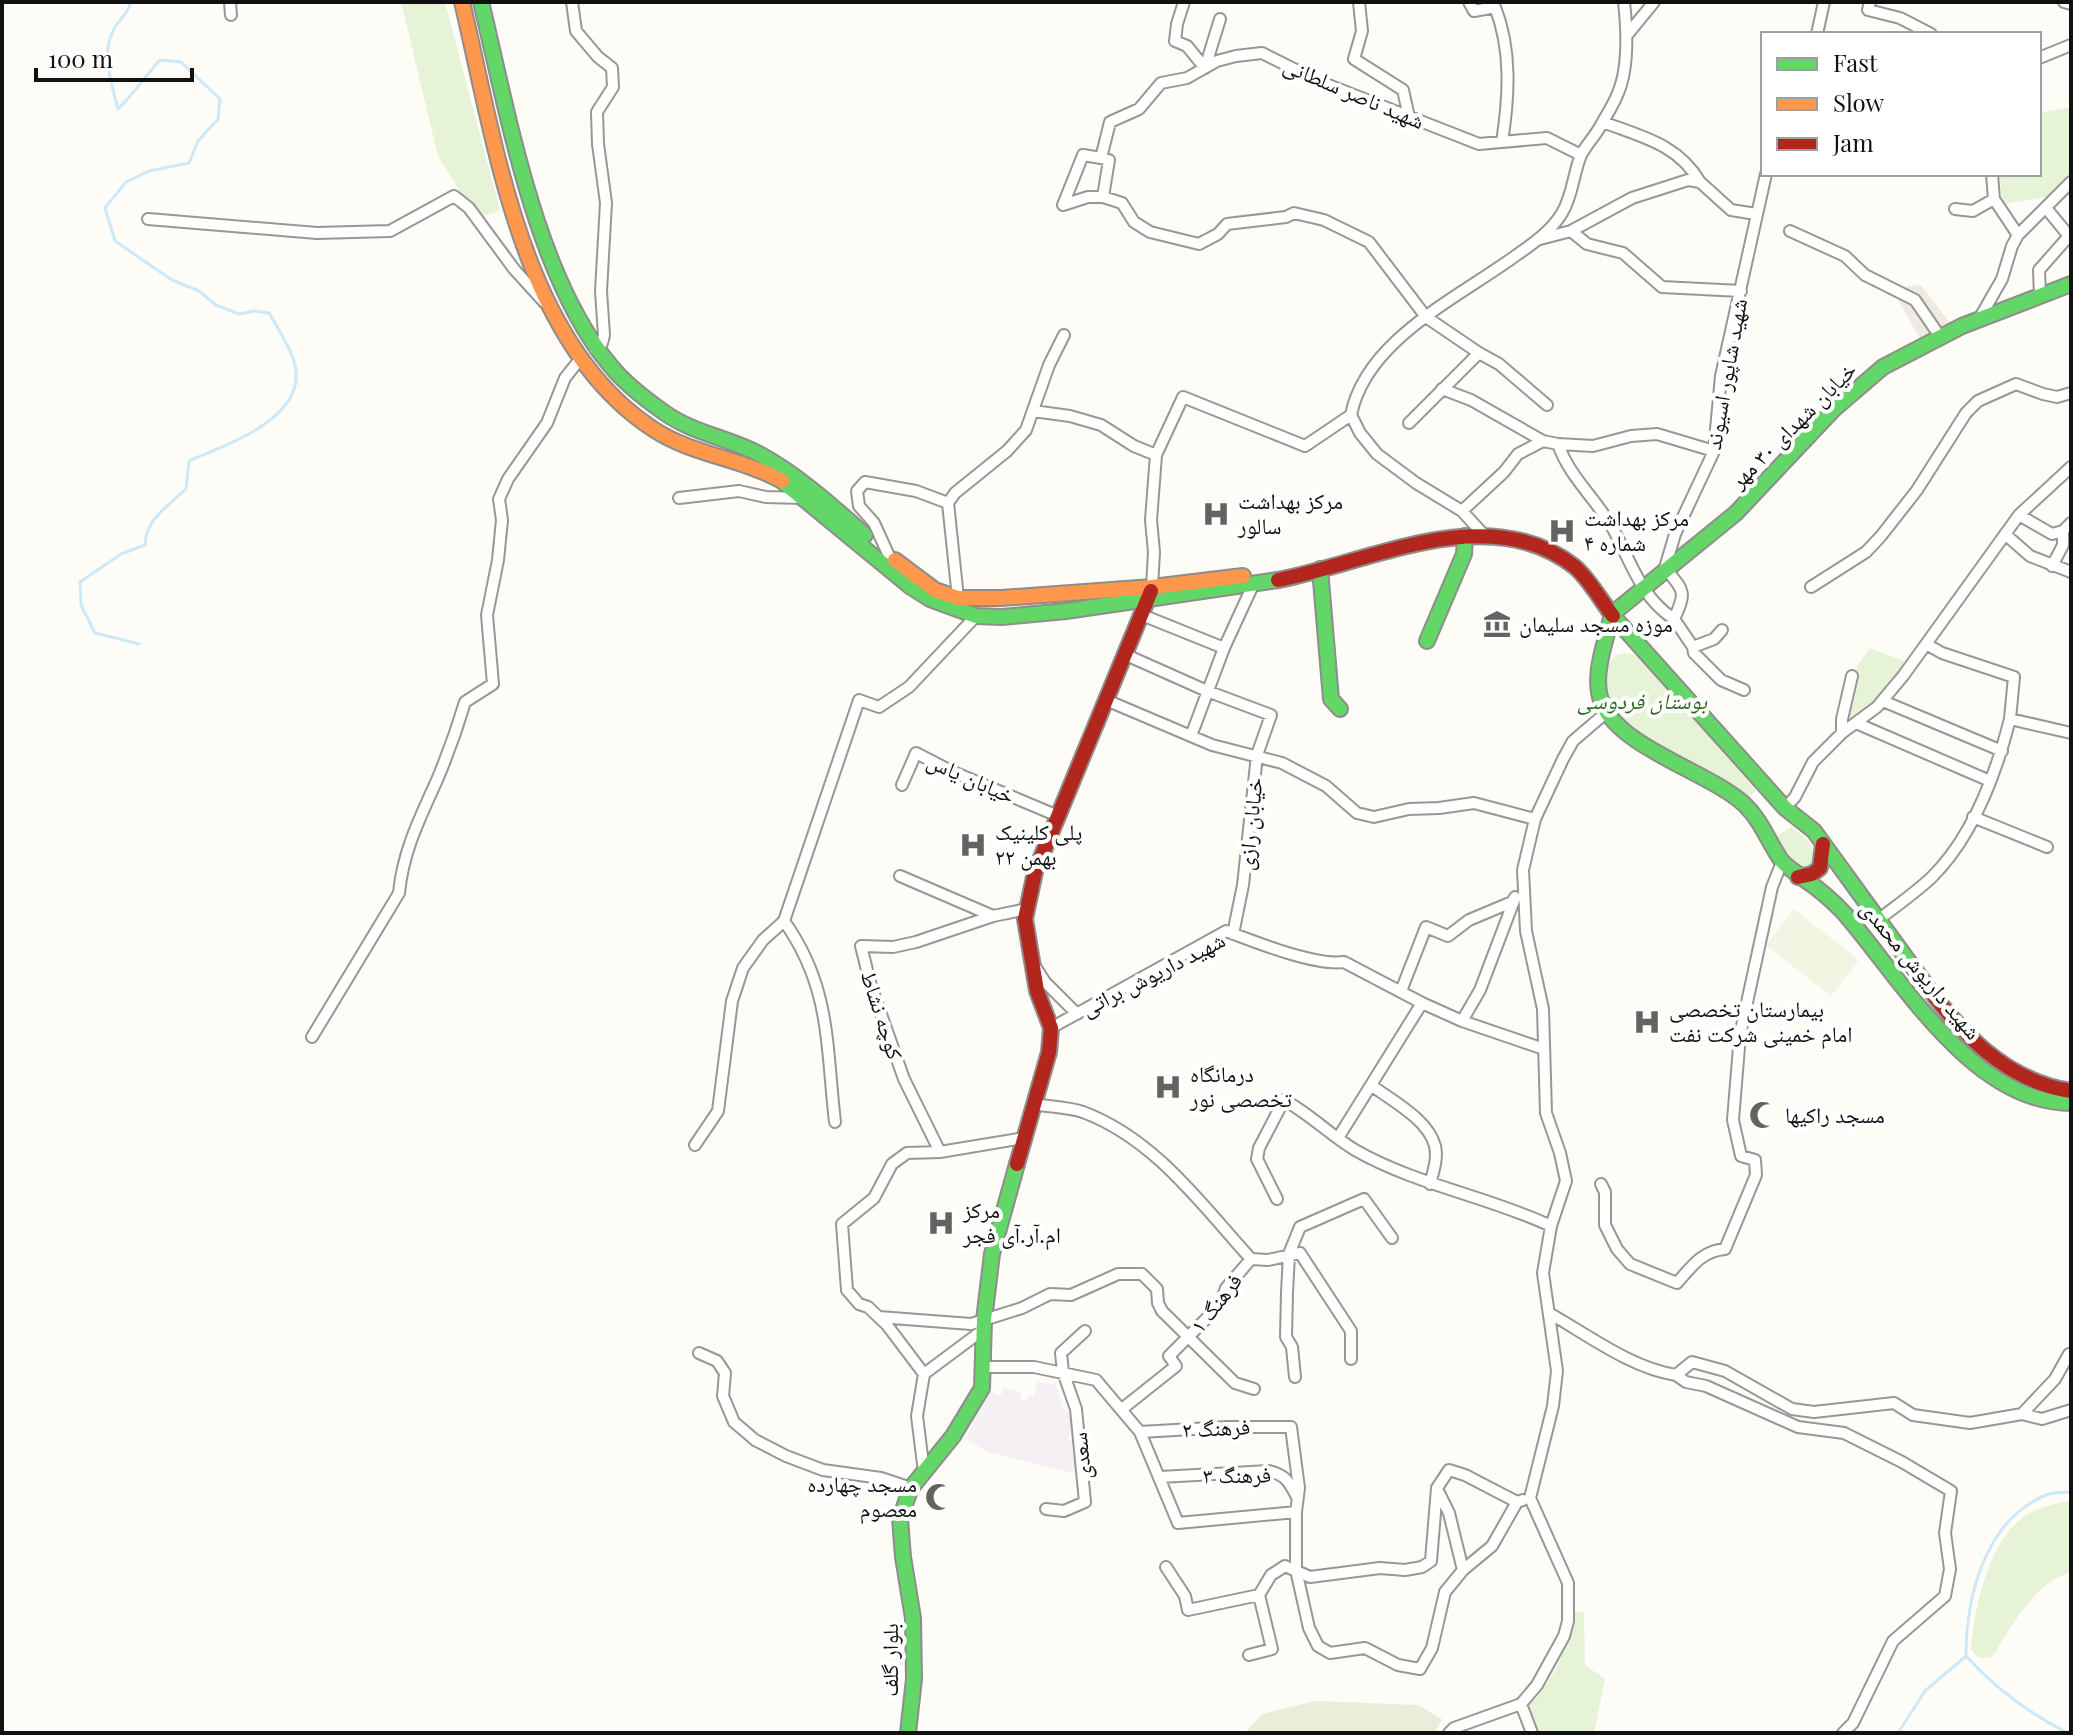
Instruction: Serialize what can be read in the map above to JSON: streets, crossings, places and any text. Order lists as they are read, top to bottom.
{
  "streets": {
    "main road": ["خیابان شهدای ۳۰ مهر", "شهید داریوش محمدی", "بلوار گلف"],
    "street": [
      "شهید ناصر سلطانی",
      "شهید شاپور اسیوند",
      "خیابان یاس",
      "خیابان رازی",
      "شهید داریوش براتی",
      "کوچه نشاط",
      "فرهنگ ۱",
      "فرهنگ ۲",
      "سعدی",
      "فرهنگ ۳"
    ]
  },
  "crossings": [
    ["شهید شاپور اسیوند", "خیابان شهدای ۳۰ مهر"],
    ["خیابان شهدای ۳۰ مهر", "شهید داریوش محمدی"],
    ["خیابان رازی", "شهید داریوش براتی"],
    ["فرهنگ ۲", "فرهنگ ۳"]
  ],
  "parks": ["بوستان فردوسی"],
  "places": {
    "hospital": [
      "مرکز بهداشت سالور",
      "مرکز بهداشت شماره ۴",
      "پلی کلینیک ۲۲ بهمن",
      "بیمارستان تخصصی امام خمینی شرکت نفت",
      "درمانگاه تخصصی نور",
      "مرکز ام.آر.آی فجر"
    ],
    "museum": ["موزه مسجد سلیمان"],
    "mosque": ["مسجد راکیها", "مسجد چهارده معصوم"]
  },
  "legend": ["Fast", "Slow", "Jam"],
  "scale_bar": "100 m"
}
